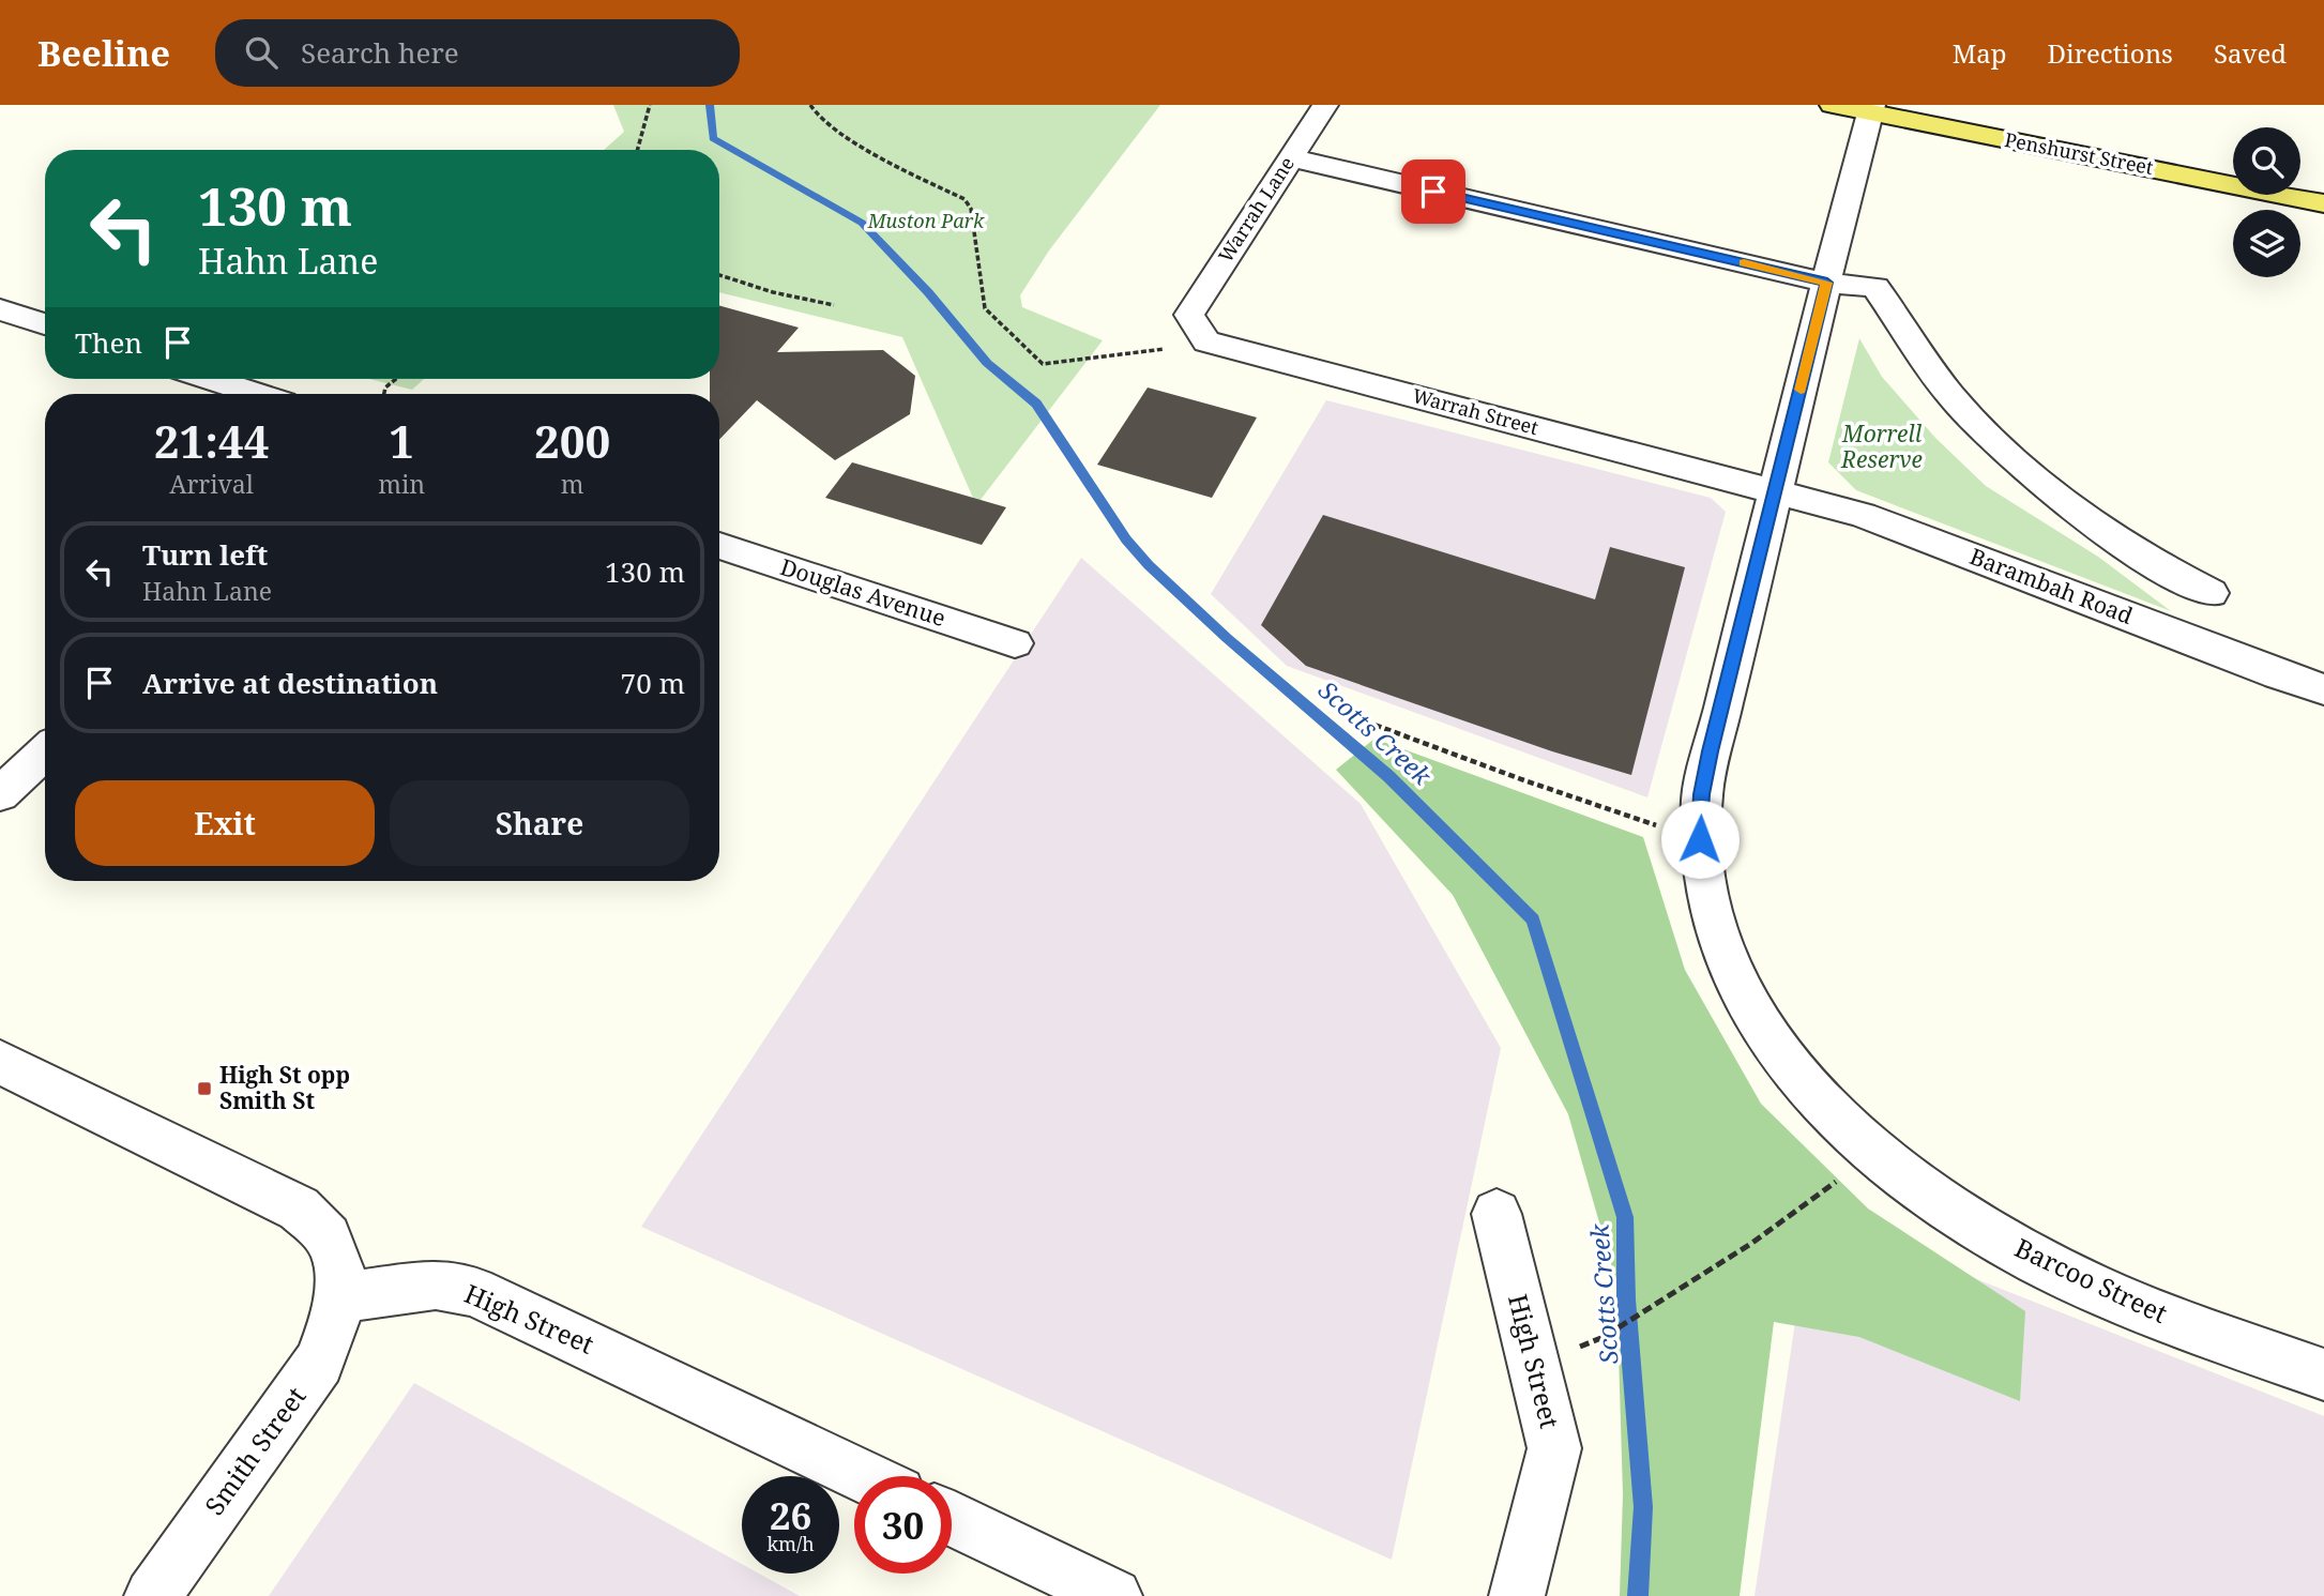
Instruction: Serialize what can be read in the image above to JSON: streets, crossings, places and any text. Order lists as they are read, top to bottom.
{
  "streets": {
    "main road": ["Penshurst Street"],
    "street": [
      "Warrah Lane",
      "Warrah Street",
      "Barambah Road",
      "Douglas Avenue",
      "Barcoo Street",
      "High Street",
      "Smith Street"
    ]
  },
  "crossings": [
    ["Penshurst Street", "Barcoo Street"],
    ["Warrah Lane", "Warrah Street"],
    ["Warrah Street", "Barambah Road"],
    ["Warrah Street", "Barcoo Street"],
    ["Barambah Road", "Barcoo Street"],
    ["High Street", "Smith Street"]
  ],
  "water": ["Scotts Creek"],
  "parks": ["Muston Park", "Morrell Reserve"],
  "places": {
    "transit": ["High St opp Smith St"]
  },
  "page": {
    "header": "Beeline",
    "search": "Search here",
    "nav": ["Map", "Directions", "Saved"],
    "turn": ["130 m", "Hahn Lane"],
    "then": "Then",
    "eta": [
      "21:44",
      "Arrival",
      "1",
      "min",
      "200",
      "m"
    ],
    "list": [
      {
        "name": "Turn left",
        "note": "Hahn Lane",
        "value": "130 m"
      },
      {
        "name": "Arrive at destination",
        "value": "70 m"
      }
    ],
    "buttons": ["Exit", "Share"],
    "speed": "26 km/h",
    "limit": "30"
  }
}
